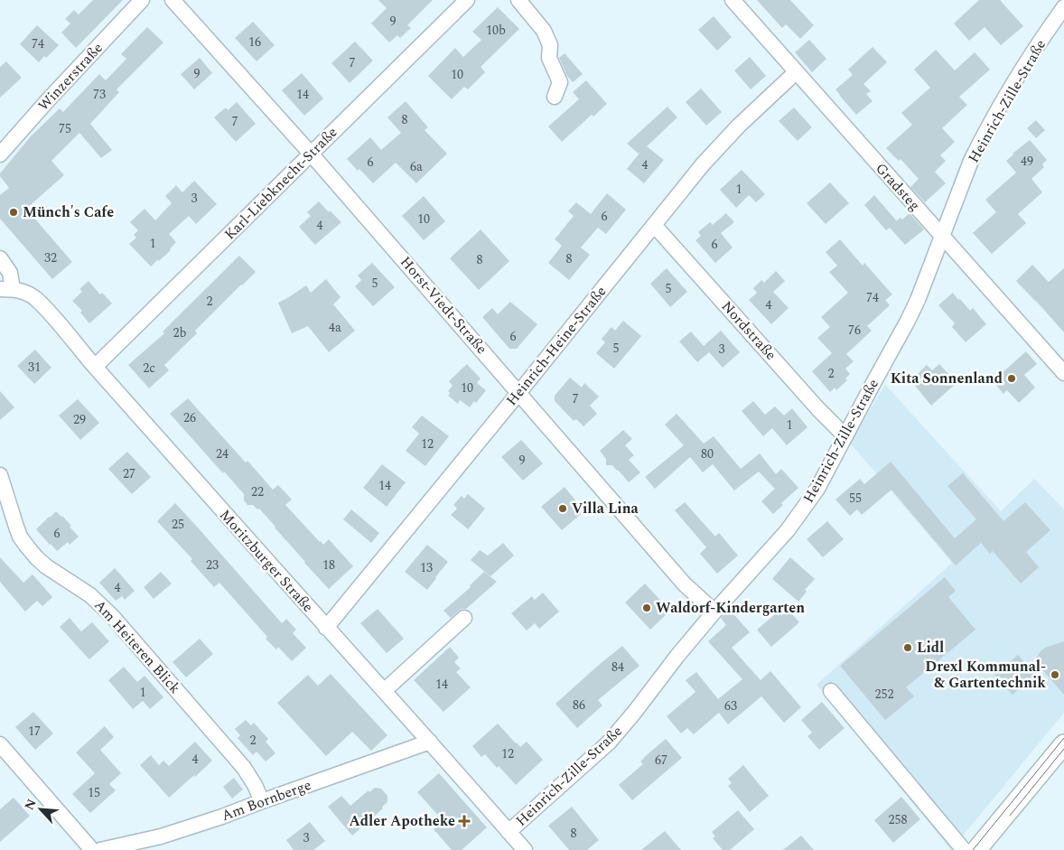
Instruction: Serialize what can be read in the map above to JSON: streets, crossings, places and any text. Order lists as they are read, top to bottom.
{
  "streets": {
    "street": [
      "Winzerstraße",
      "Heinrich-Zille-Straße",
      "Karl-Liebknecht-Straße",
      "Gradsteg",
      "Horst-Viedt-Straße",
      "Nordstraße",
      "Heinrich-Heine-Straße",
      "Moritzburger Straße",
      "Am Heiteren Blick",
      "Am Bornberge"
    ]
  },
  "crossings": [
    ["Heinrich-Zille-Straße", "Gradsteg"],
    ["Heinrich-Zille-Straße", "Horst-Viedt-Straße"],
    ["Heinrich-Zille-Straße", "Nordstraße"],
    ["Heinrich-Zille-Straße", "Moritzburger Straße"],
    ["Karl-Liebknecht-Straße", "Horst-Viedt-Straße"],
    ["Karl-Liebknecht-Straße", "Moritzburger Straße"],
    ["Gradsteg", "Heinrich-Heine-Straße"],
    ["Horst-Viedt-Straße", "Heinrich-Heine-Straße"],
    ["Nordstraße", "Heinrich-Heine-Straße"],
    ["Heinrich-Heine-Straße", "Moritzburger Straße"],
    ["Moritzburger Straße", "Am Bornberge"],
    ["Am Heiteren Blick", "Am Bornberge"]
  ],
  "places": {
    "other": [
      "Münch's Cafe",
      "Kita Sonnenland",
      "Villa Lina",
      "Waldorf-Kindergarten",
      "Lidl",
      "Drexl Kommunal- & Gartentechnik"
    ],
    "health": ["Adler Apotheke"]
  },
  "house_numbers": [
    "9",
    "10b",
    "16",
    "74",
    "7",
    "9",
    "10",
    "73",
    "14",
    "8",
    "7",
    "75",
    "49",
    "6",
    "4",
    "6a",
    "1",
    "3",
    "6",
    "10",
    "4",
    "1",
    "6",
    "32",
    "8",
    "8",
    "5",
    "5",
    "74",
    "2",
    "4",
    "4a",
    "76",
    "2b",
    "6",
    "5",
    "3",
    "31",
    "2c",
    "2",
    "10",
    "7",
    "26",
    "29",
    "1",
    "12",
    "24",
    "80",
    "9",
    "27",
    "14",
    "22",
    "55",
    "25",
    "6",
    "23",
    "18",
    "13",
    "4",
    "84",
    "14",
    "1",
    "252",
    "86",
    "63",
    "17",
    "2",
    "12",
    "4",
    "67",
    "15",
    "258",
    "8",
    "3"
  ],
  "north": "top left"
}
